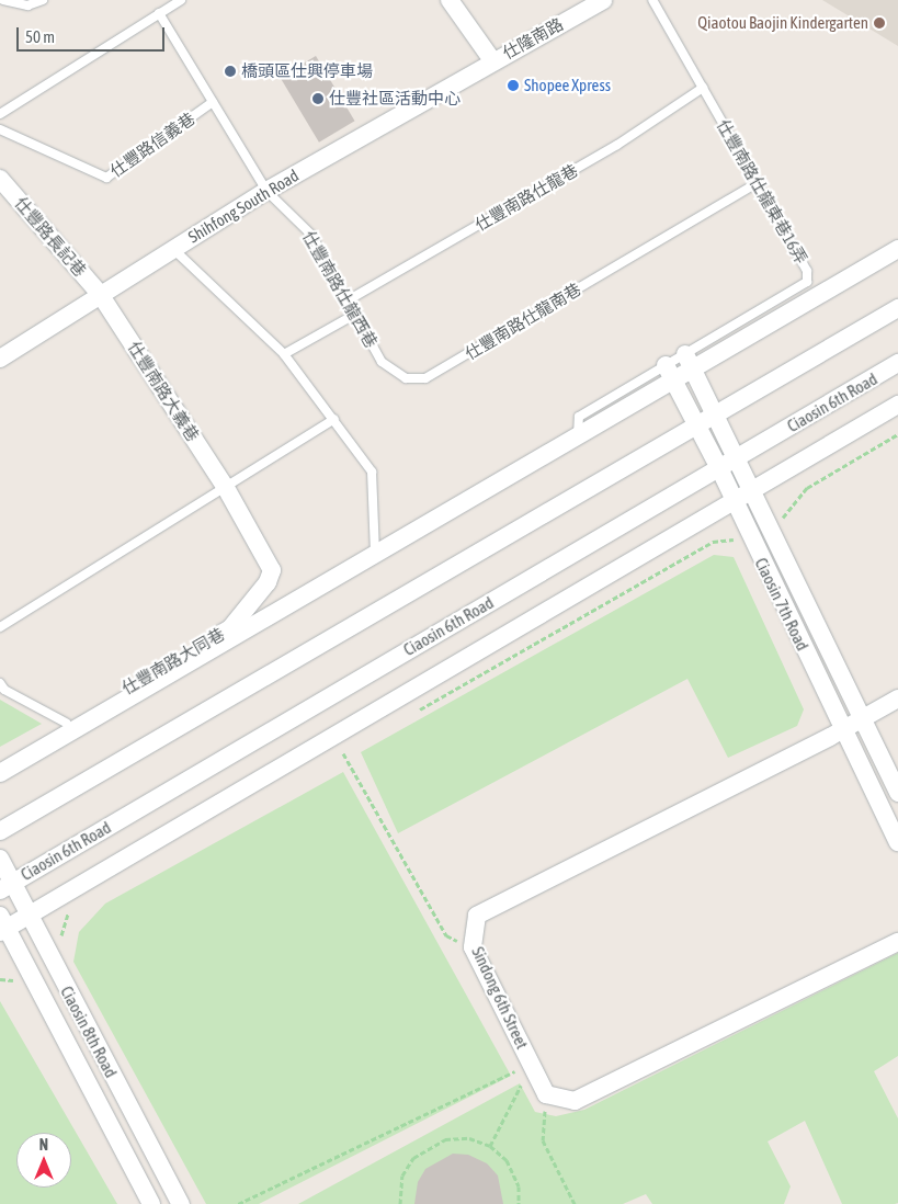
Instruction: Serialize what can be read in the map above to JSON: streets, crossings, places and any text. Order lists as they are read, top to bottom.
{
  "streets": {
    "street": [
      "仕隆南路",
      "Shihfong South Road",
      "仕豐路長記巷",
      "仕豐南路大義巷",
      "Ciaosin 6th Road",
      "Ciaosin 7th Road",
      "仕豐南路大同巷",
      "Sindong 6th Street",
      "Ciaosin 8th Road"
    ],
    "lane": [
      "仕豐路信義巷",
      "仕豐南路仕龍東巷16弄",
      "仕豐南路仕龍巷",
      "仕豐南路仕龍西巷",
      "仕豐南路仕龍南巷"
    ]
  },
  "crossings": [
    ["仕隆南路", "Shihfong South Road"],
    ["仕豐路信義巷", "仕豐南路仕龍西巷"],
    ["仕豐南路仕龍東巷16弄", "仕豐南路仕龍巷"],
    ["仕豐南路仕龍東巷16弄", "仕豐南路仕龍南巷"],
    ["仕豐南路仕龍東巷16弄", "Ciaosin 7th Road"],
    ["仕豐南路仕龍巷", "仕豐南路仕龍西巷"],
    ["Shihfong South Road", "仕豐路長記巷"],
    ["Shihfong South Road", "仕豐南路仕龍西巷"],
    ["Shihfong South Road", "仕豐南路大義巷"],
    ["仕豐路長記巷", "仕豐南路大義巷"],
    ["仕豐南路仕龍西巷", "仕豐南路仕龍南巷"],
    ["仕豐南路大義巷", "仕豐南路大同巷"],
    ["Ciaosin 6th Road", "Ciaosin 7th Road"],
    ["Ciaosin 6th Road", "Ciaosin 8th Road"],
    ["Ciaosin 7th Road", "Sindong 6th Street"]
  ],
  "places": [
    "Qiaotou Baojin Kindergarten",
    "橋頭區仕興停車場",
    "Shopee Xpress",
    "仕豐社區活動中心"
  ],
  "scale_bar": "50 m",
  "north": "top"
}
